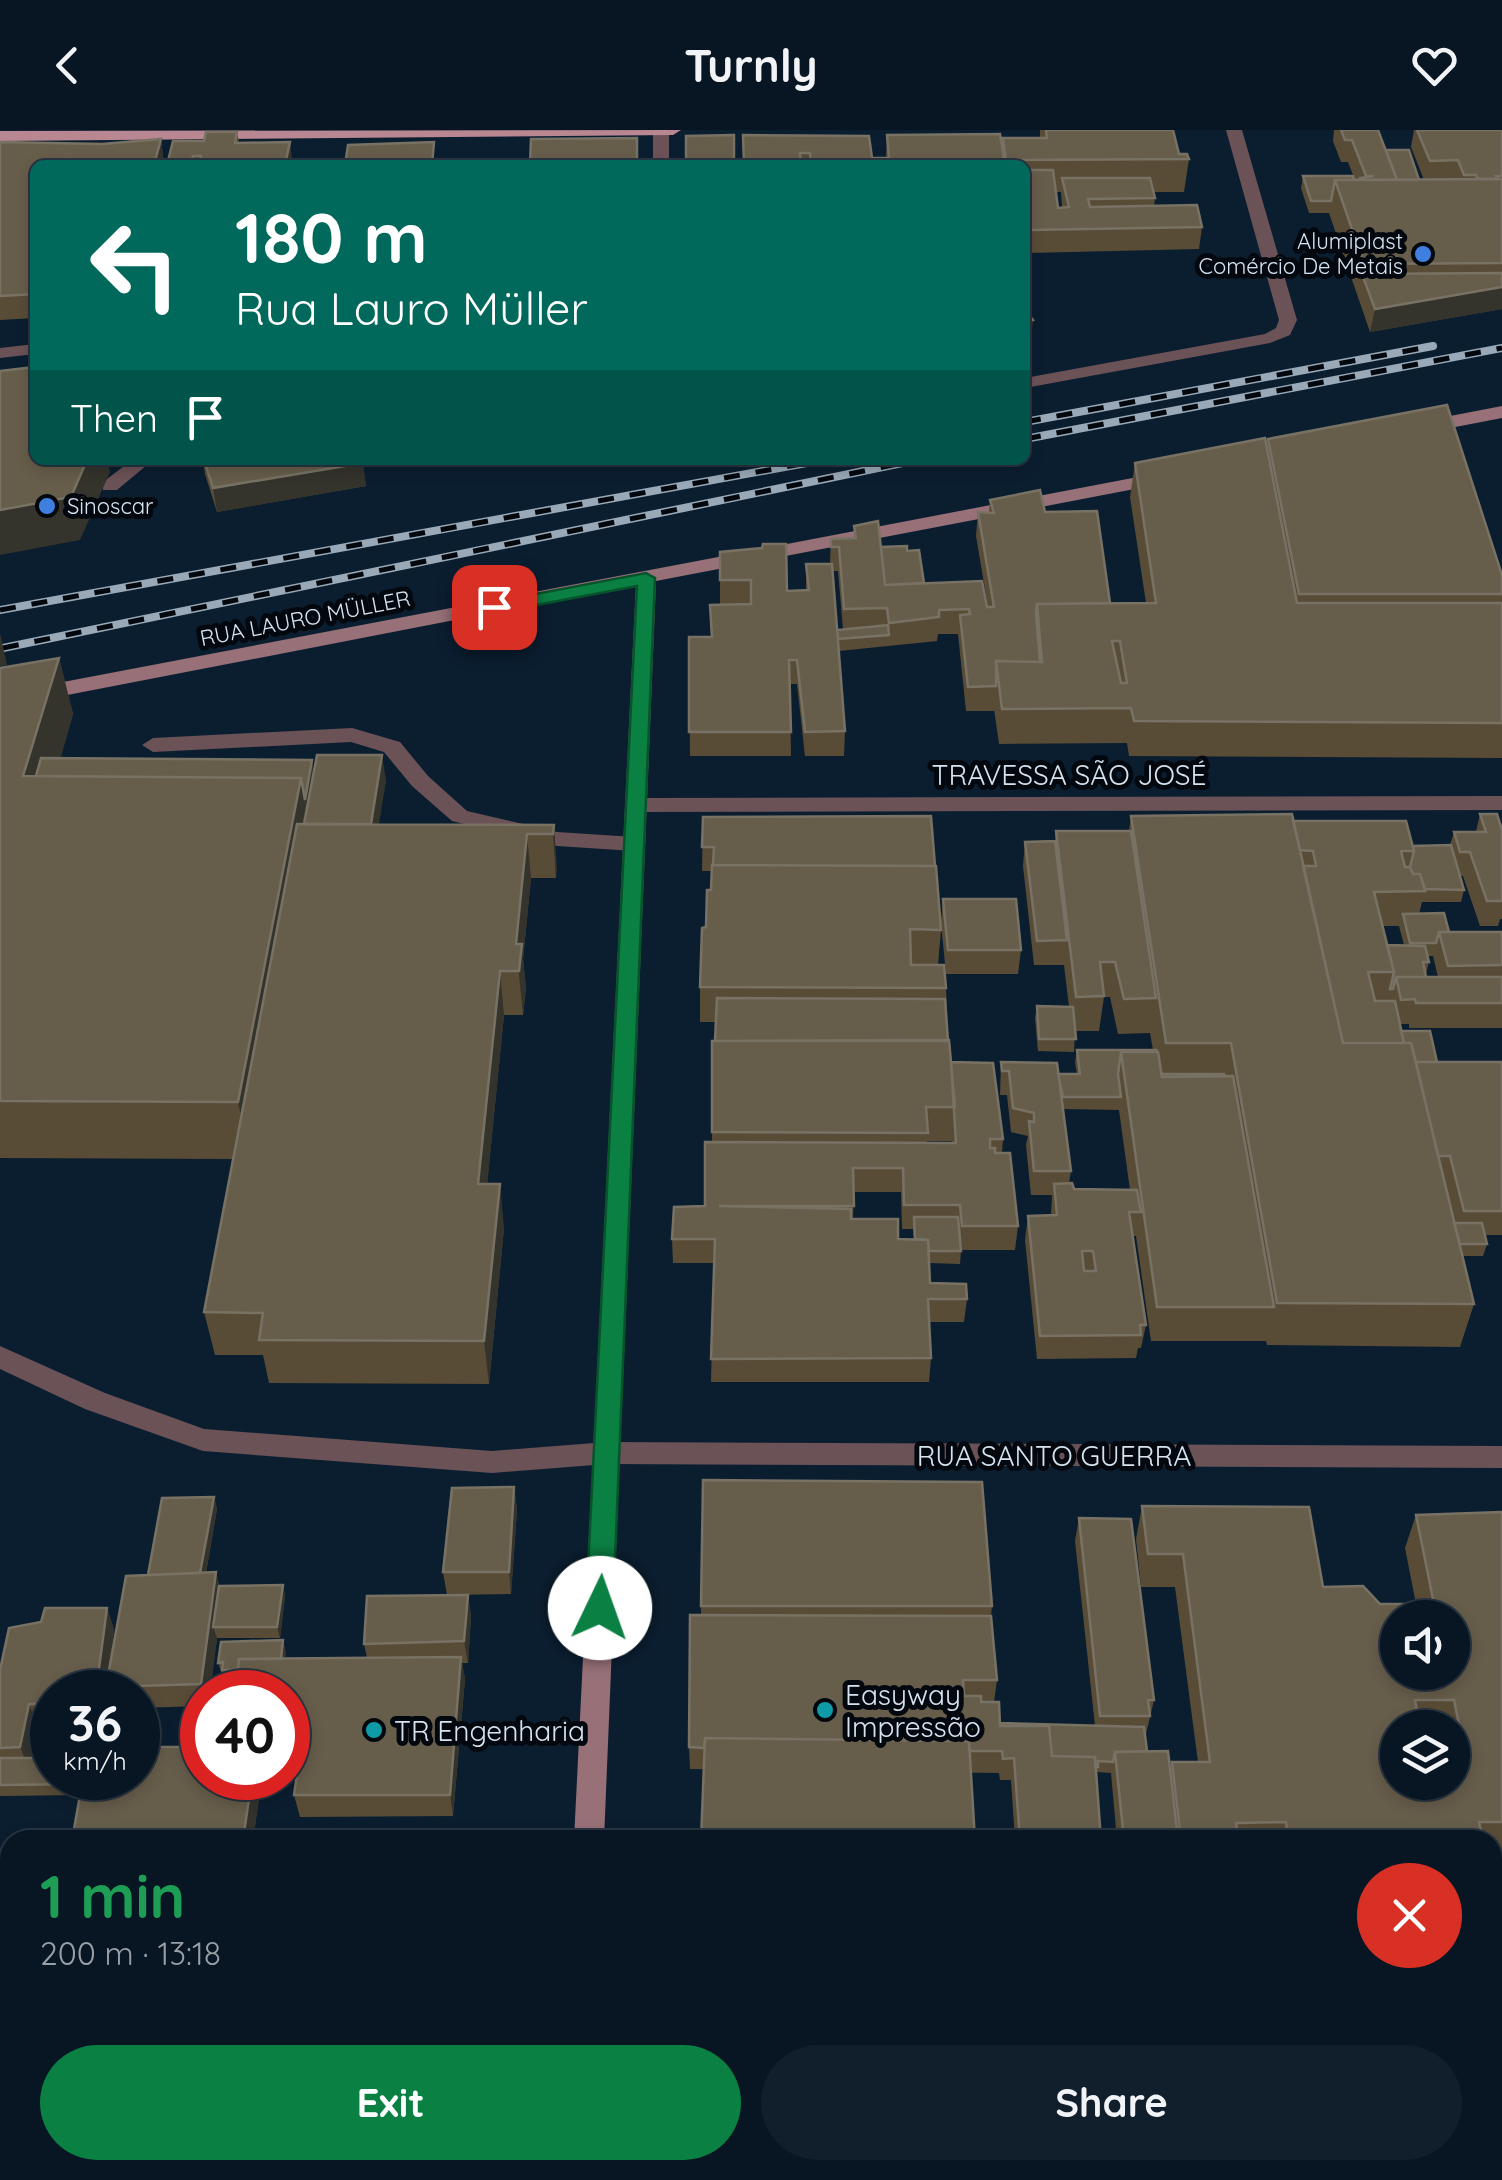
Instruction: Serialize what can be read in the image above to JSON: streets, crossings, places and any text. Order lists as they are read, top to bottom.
{
  "streets": {
    "street": ["RUA LAURO MÜLLER", "TRAVESSA SÃO JOSÉ", "RUA SANTO GUERRA"]
  },
  "places": [
    "Alumiplast Comércio De Metais",
    "Sinoscar",
    "Easyway Impressão",
    "TR Engenharia"
  ],
  "page": {
    "header": "Turnly",
    "turn": ["180 m", "Rua Lauro Müller"],
    "then": "Then",
    "speed": "36 km/h",
    "limit": "40",
    "heading": ["1 min", "200 m · 13:18"],
    "buttons": ["Exit", "Share"]
  }
}
